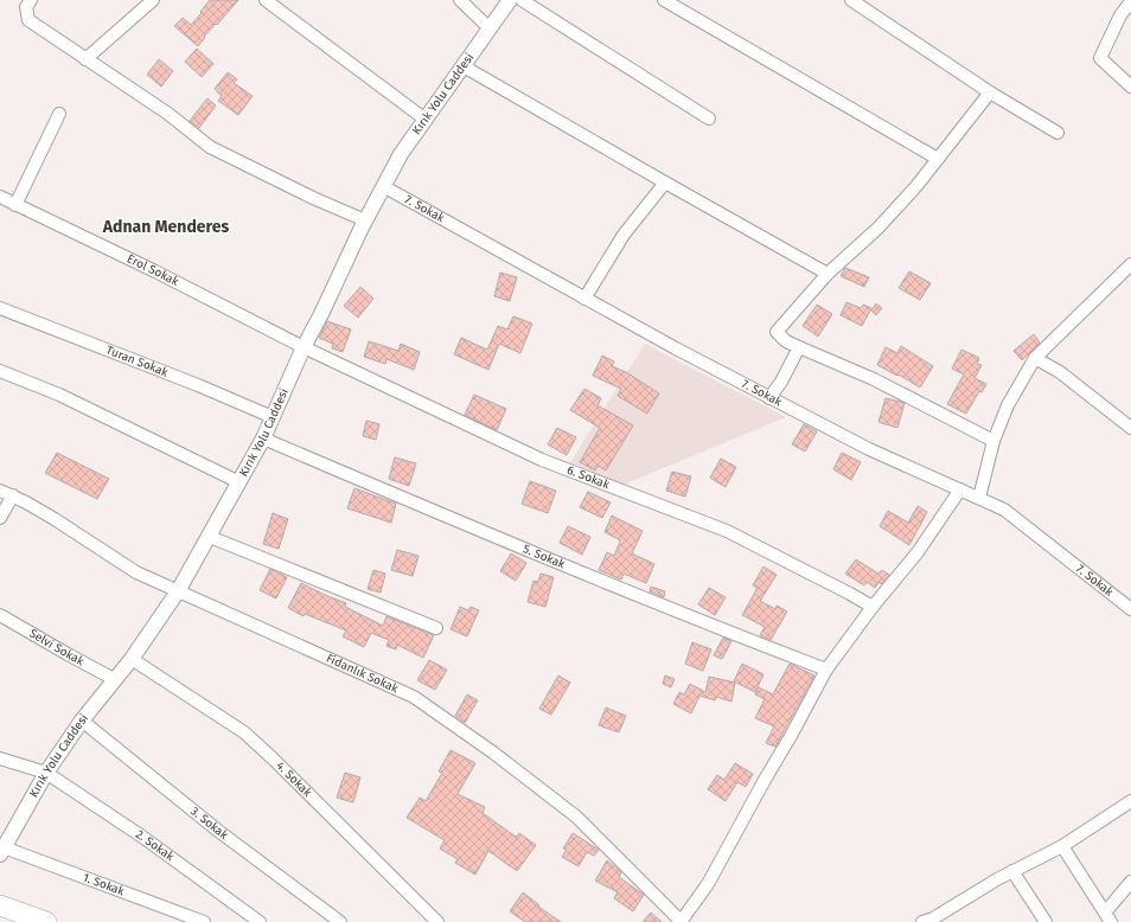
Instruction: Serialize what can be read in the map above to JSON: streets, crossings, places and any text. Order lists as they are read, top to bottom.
{
  "streets": {
    "street": [
      "Kırık Yolu Caddesi",
      "7. Sokak",
      "Erol Sokak",
      "Turan Sokak",
      "6. Sokak",
      "5. Sokak",
      "Selvi Sokak",
      "Fidanlık Sokak",
      "4. Sokak",
      "3. Sokak",
      "2. Sokak",
      "1. Sokak"
    ]
  },
  "crossings": [
    ["Kırık Yolu Caddesi", "7. Sokak"],
    ["Kırık Yolu Caddesi", "Erol Sokak"],
    ["Kırık Yolu Caddesi", "Turan Sokak"],
    ["Kırık Yolu Caddesi", "6. Sokak"],
    ["Kırık Yolu Caddesi", "5. Sokak"],
    ["Kırık Yolu Caddesi", "Selvi Sokak"],
    ["Kırık Yolu Caddesi", "Fidanlık Sokak"],
    ["Kırık Yolu Caddesi", "4. Sokak"],
    ["Kırık Yolu Caddesi", "3. Sokak"],
    ["Kırık Yolu Caddesi", "2. Sokak"],
    ["Kırık Yolu Caddesi", "1. Sokak"],
    ["Erol Sokak", "6. Sokak"]
  ],
  "districts": ["Adnan Menderes"]
}
